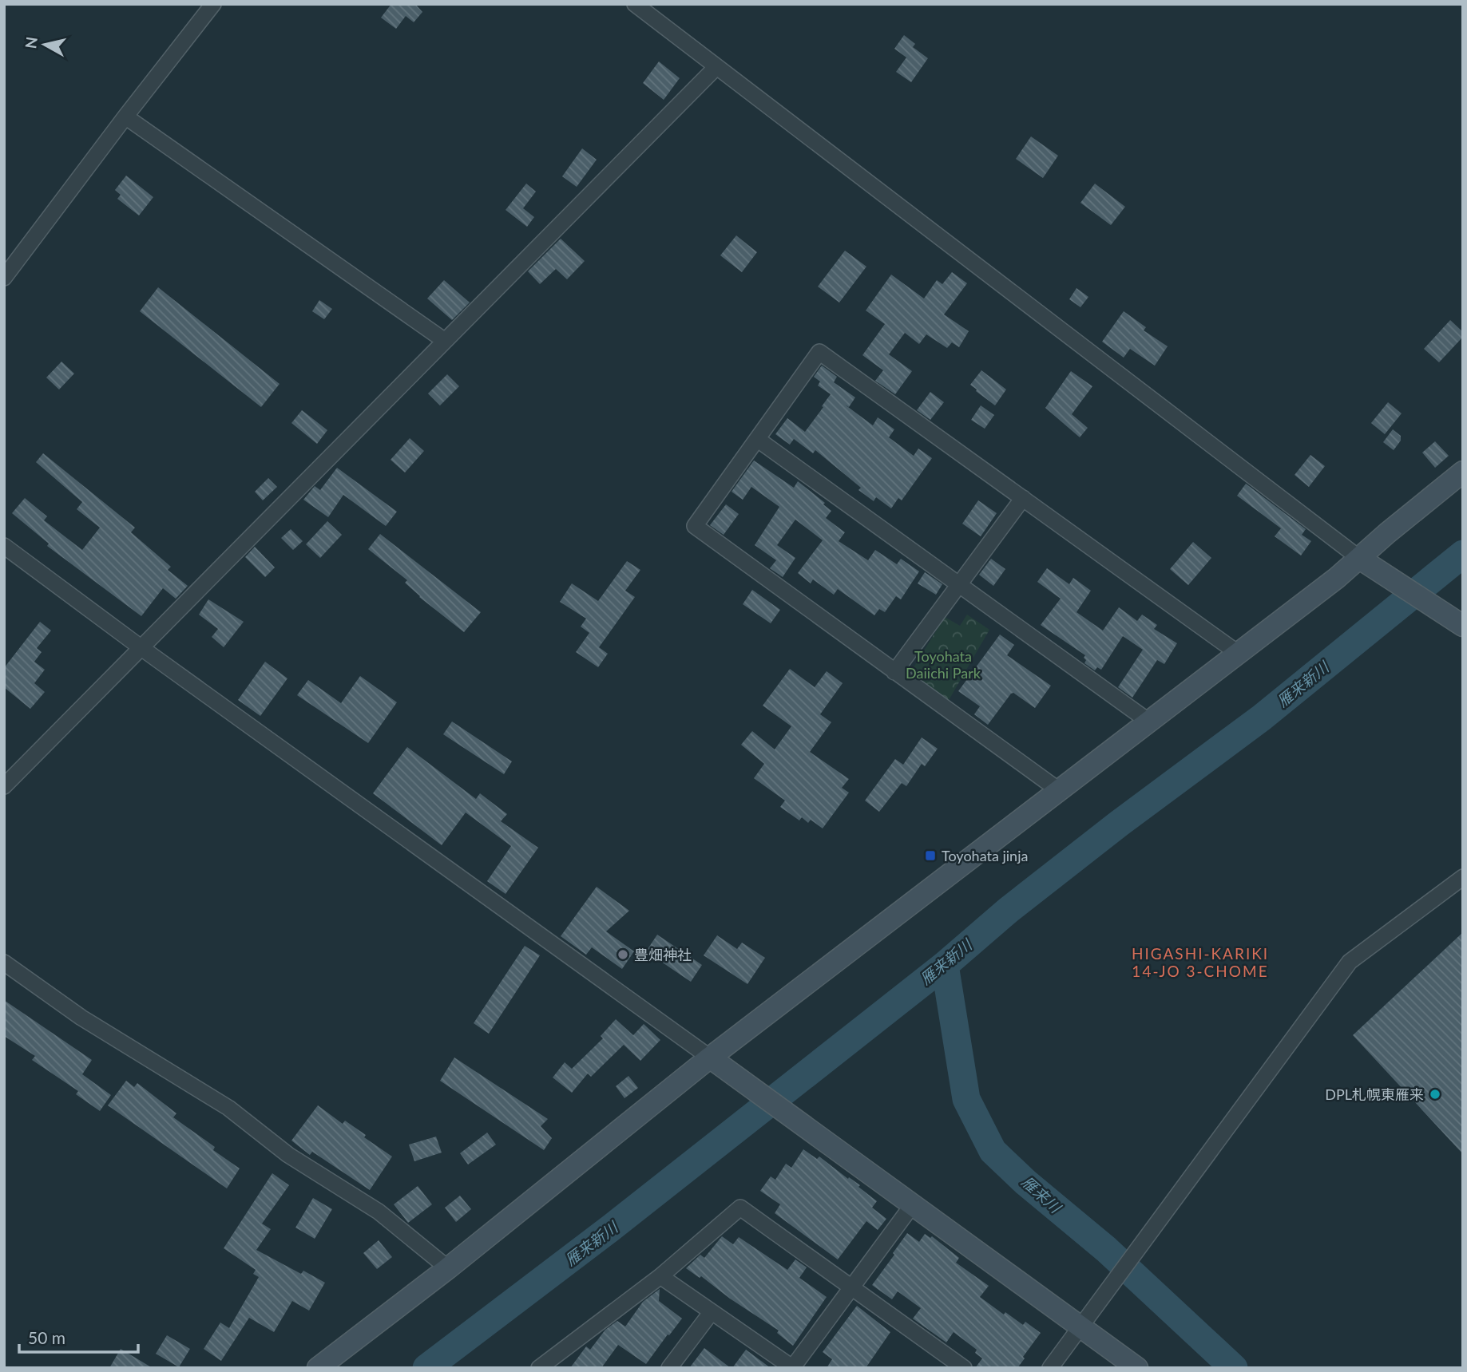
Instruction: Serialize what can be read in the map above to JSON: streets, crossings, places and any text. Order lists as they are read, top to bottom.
{
  "districts": ["HIGASHI-KARIKI 14-JO 3-CHOME"],
  "water": ["雁来新川", "雁来川"],
  "parks": ["Toyohata Daiichi Park"],
  "places": {
    "transit": ["Toyohata jinja"],
    "other": ["豊畑神社", "DPL札幌東雁来"]
  },
  "scale_bar": "50 m",
  "north": "left"
}
